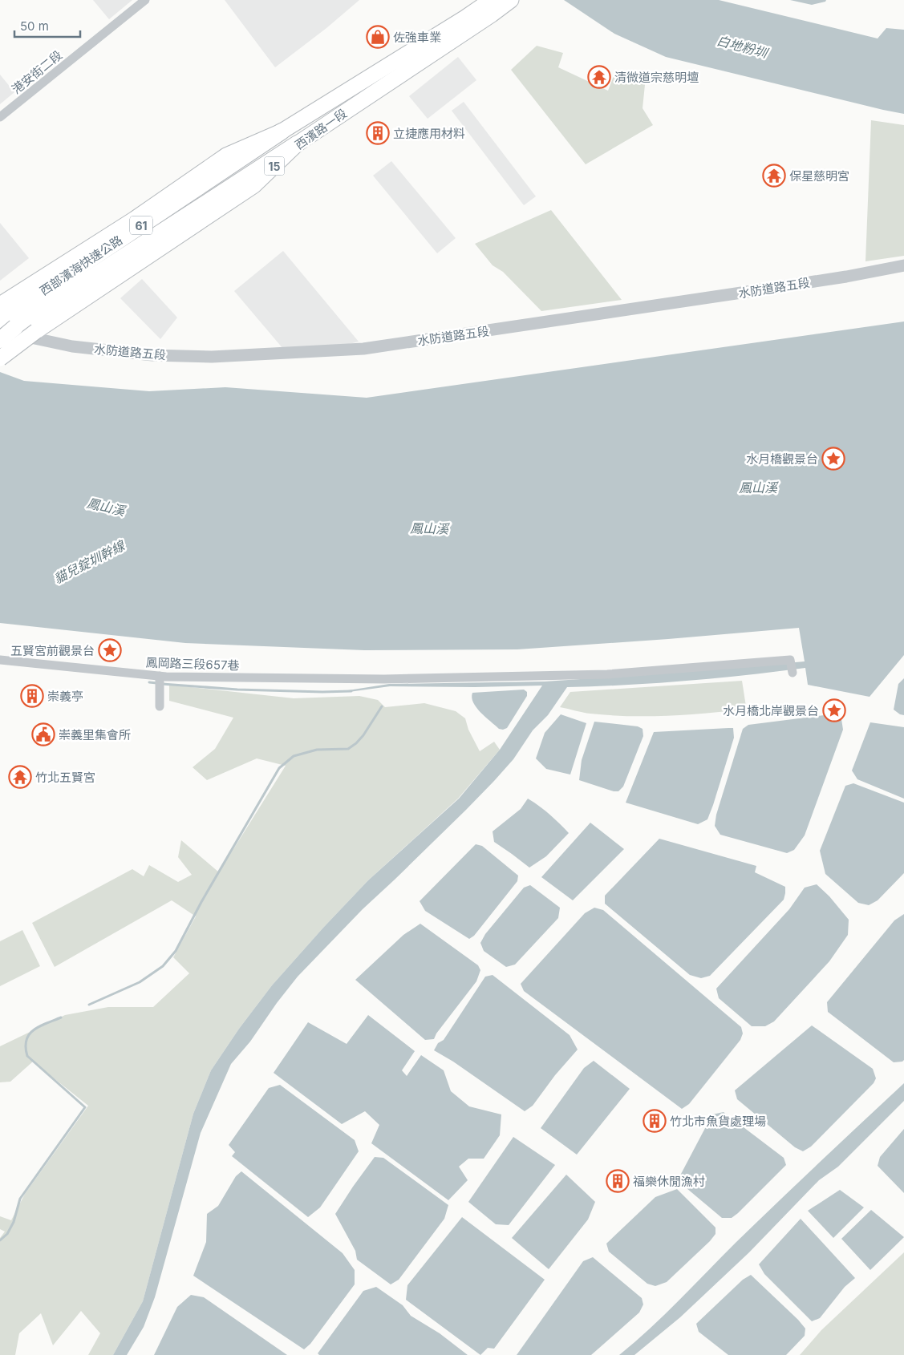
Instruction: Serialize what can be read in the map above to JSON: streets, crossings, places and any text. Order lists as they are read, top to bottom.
{
  "streets": {
    "highway": ["61", "西部濱海快速公路"],
    "main road": ["西濱路一段", "15"],
    "street": ["港安街二段", "水防道路五段", "鳳岡路三段657巷"]
  },
  "crossings": [
    ["西濱路一段", "西部濱海快速公路"]
  ],
  "water": ["白地粉圳", "鳳山溪", "貓兒錠圳幹線"],
  "places": {
    "shop": ["佐強車業"],
    "temple": ["清微道宗慈明壇", "保星慈明宮", "竹北五賢宮"],
    "building": [
      "立捷應用材料",
      "崇義亭",
      "竹北市魚貨處理場",
      "福樂休閒漁村"
    ],
    "place": ["水月橋觀景台", "五賢宮前觀景台", "水月橋北岸觀景台"],
    "public building": ["崇義里集會所"]
  },
  "scale_bar": "50 m"
}
